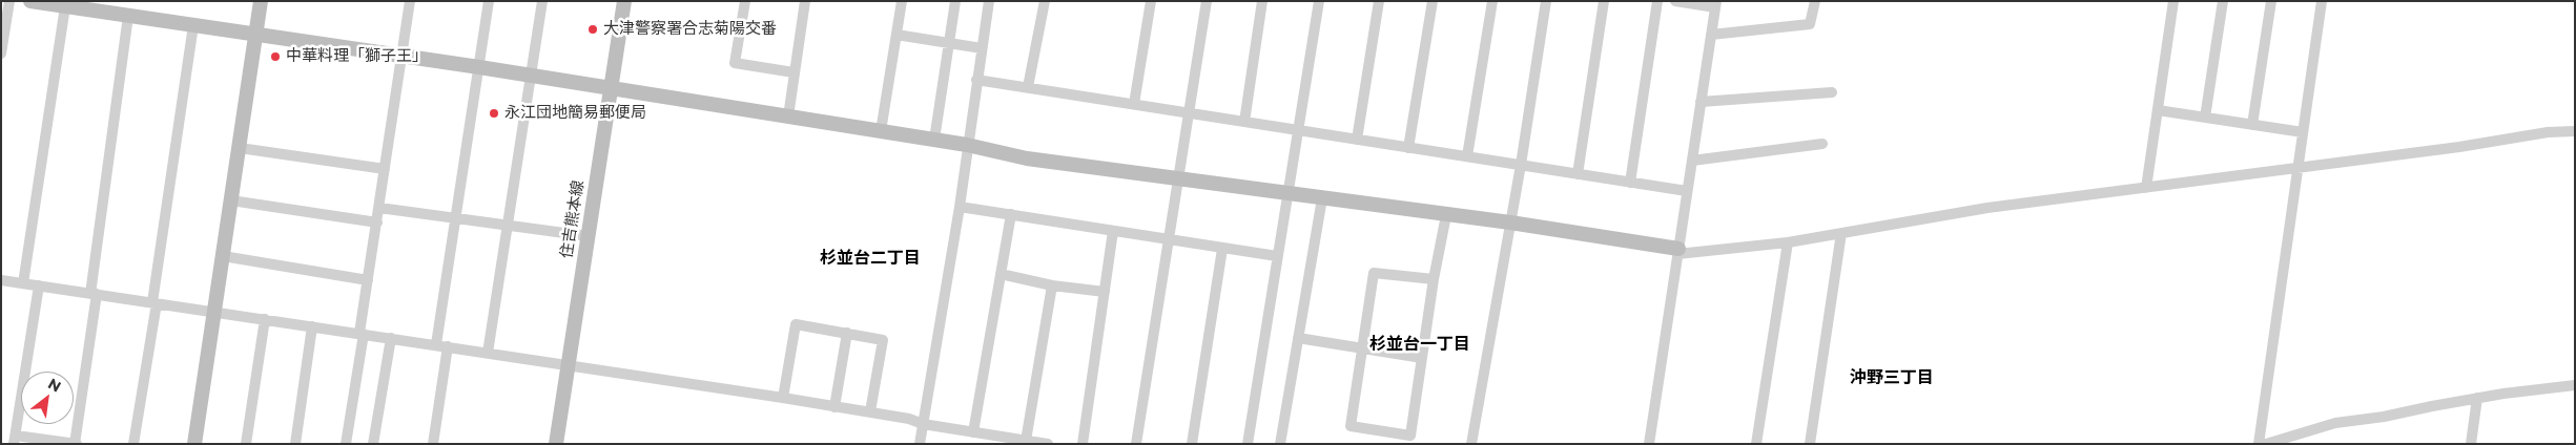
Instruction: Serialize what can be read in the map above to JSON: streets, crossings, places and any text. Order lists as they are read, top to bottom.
{
  "streets": {
    "street": ["住吉熊本線"]
  },
  "districts": ["杉並台二丁目", "杉並台一丁目", "沖野三丁目"],
  "places": ["大津警察署合志菊陽交番", "中華料理「獅子王」", "永江団地簡易郵便局"],
  "north": "top right"
}
